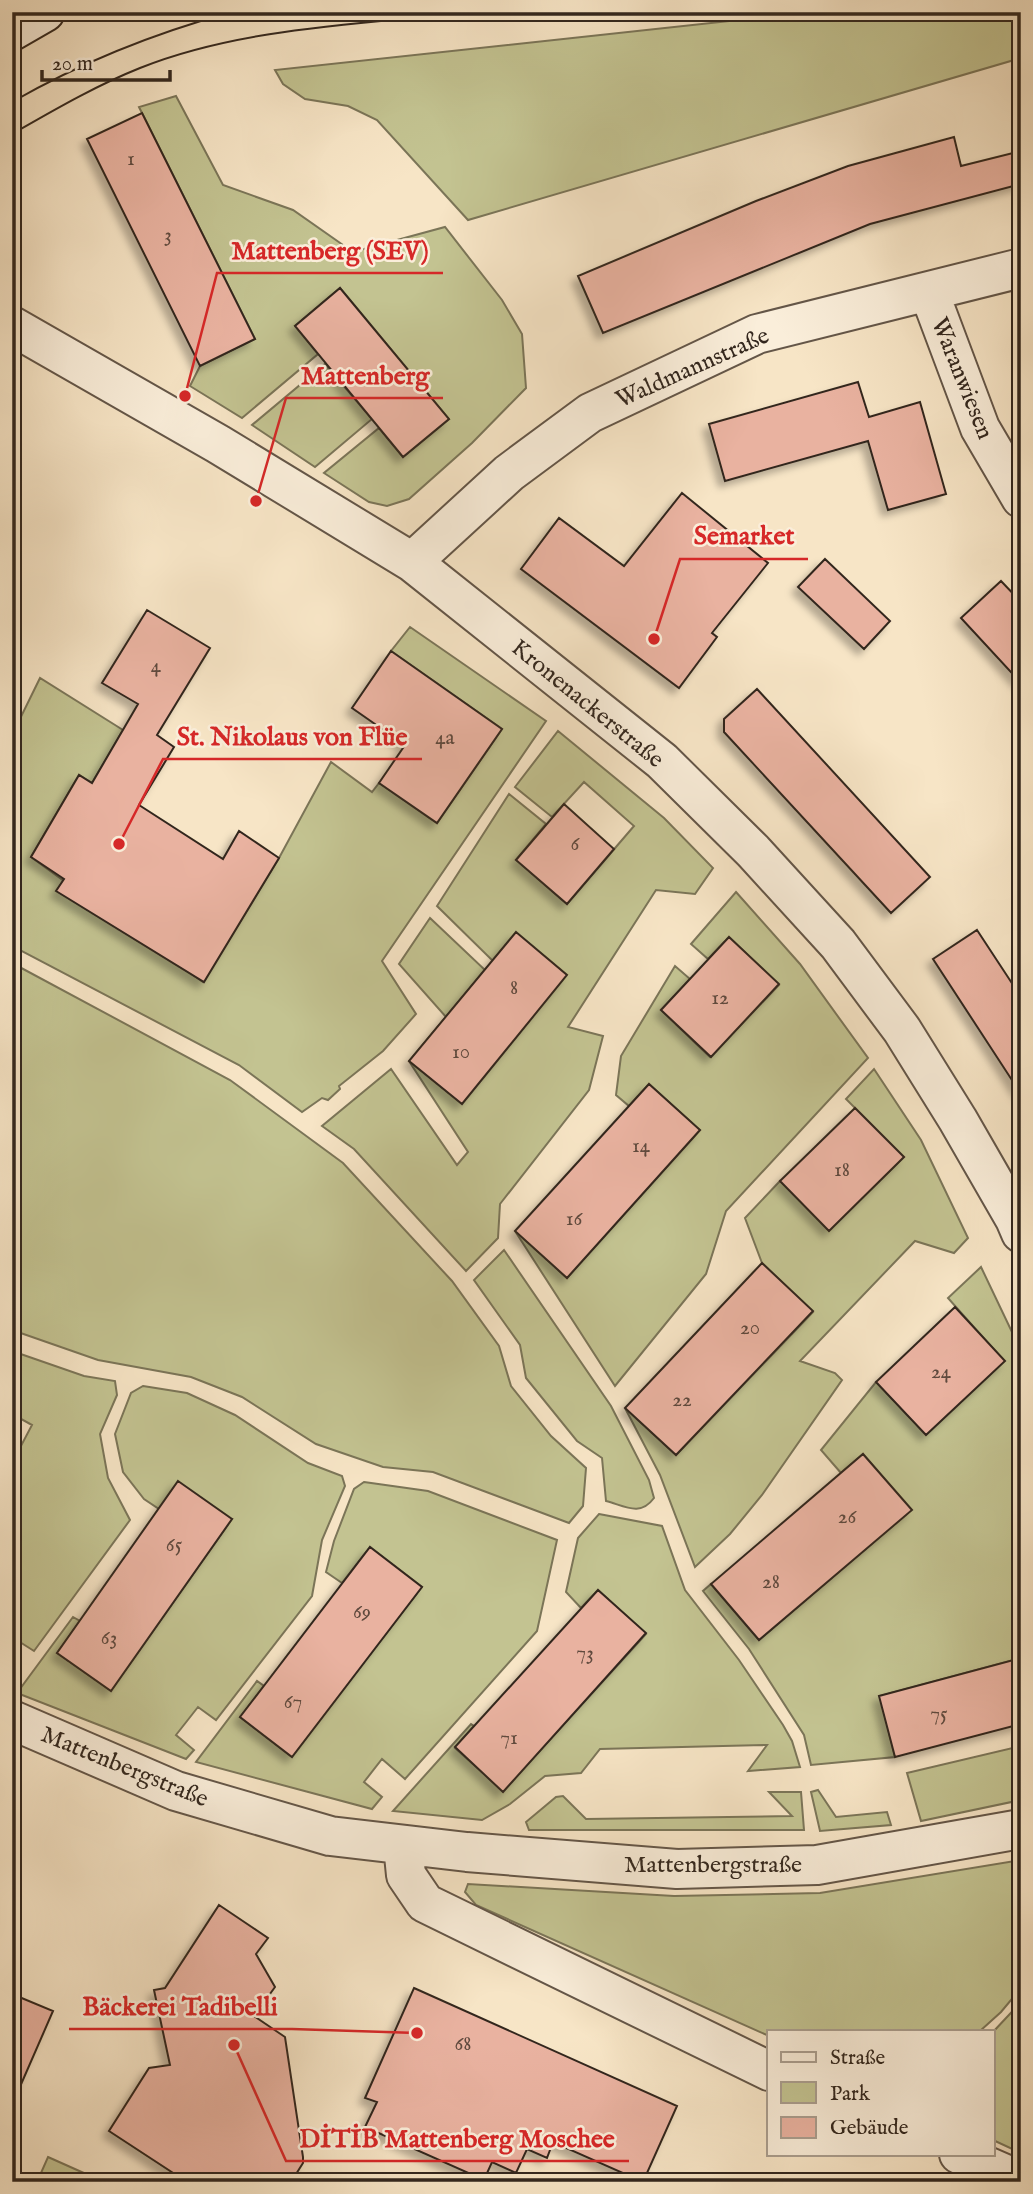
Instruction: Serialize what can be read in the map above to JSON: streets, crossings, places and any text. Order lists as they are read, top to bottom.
{
  "streets": {
    "street": [
      "Waldmannstraße",
      "Waranwiesen",
      "Kronenackerstraße",
      "Mattenbergstraße"
    ]
  },
  "crossings": [
    ["Waldmannstraße", "Waranwiesen"],
    ["Waldmannstraße", "Kronenackerstraße"]
  ],
  "places": [
    "Mattenberg (SEV)",
    "Mattenberg",
    "Semarket",
    "St. Nikolaus von Flüe",
    "Bäckerei Tadibelli",
    "DİTİB Mattenberg Moschee"
  ],
  "house_numbers": [
    "1",
    "3",
    "4",
    "4a",
    "6",
    "8",
    "12",
    "10",
    "14",
    "18",
    "16",
    "20",
    "24",
    "22",
    "26",
    "65",
    "28",
    "69",
    "63",
    "73",
    "67",
    "75",
    "71",
    "68"
  ],
  "legend": ["Straße", "Park", "Gebäude"],
  "scale_bar": "20 m"
}
